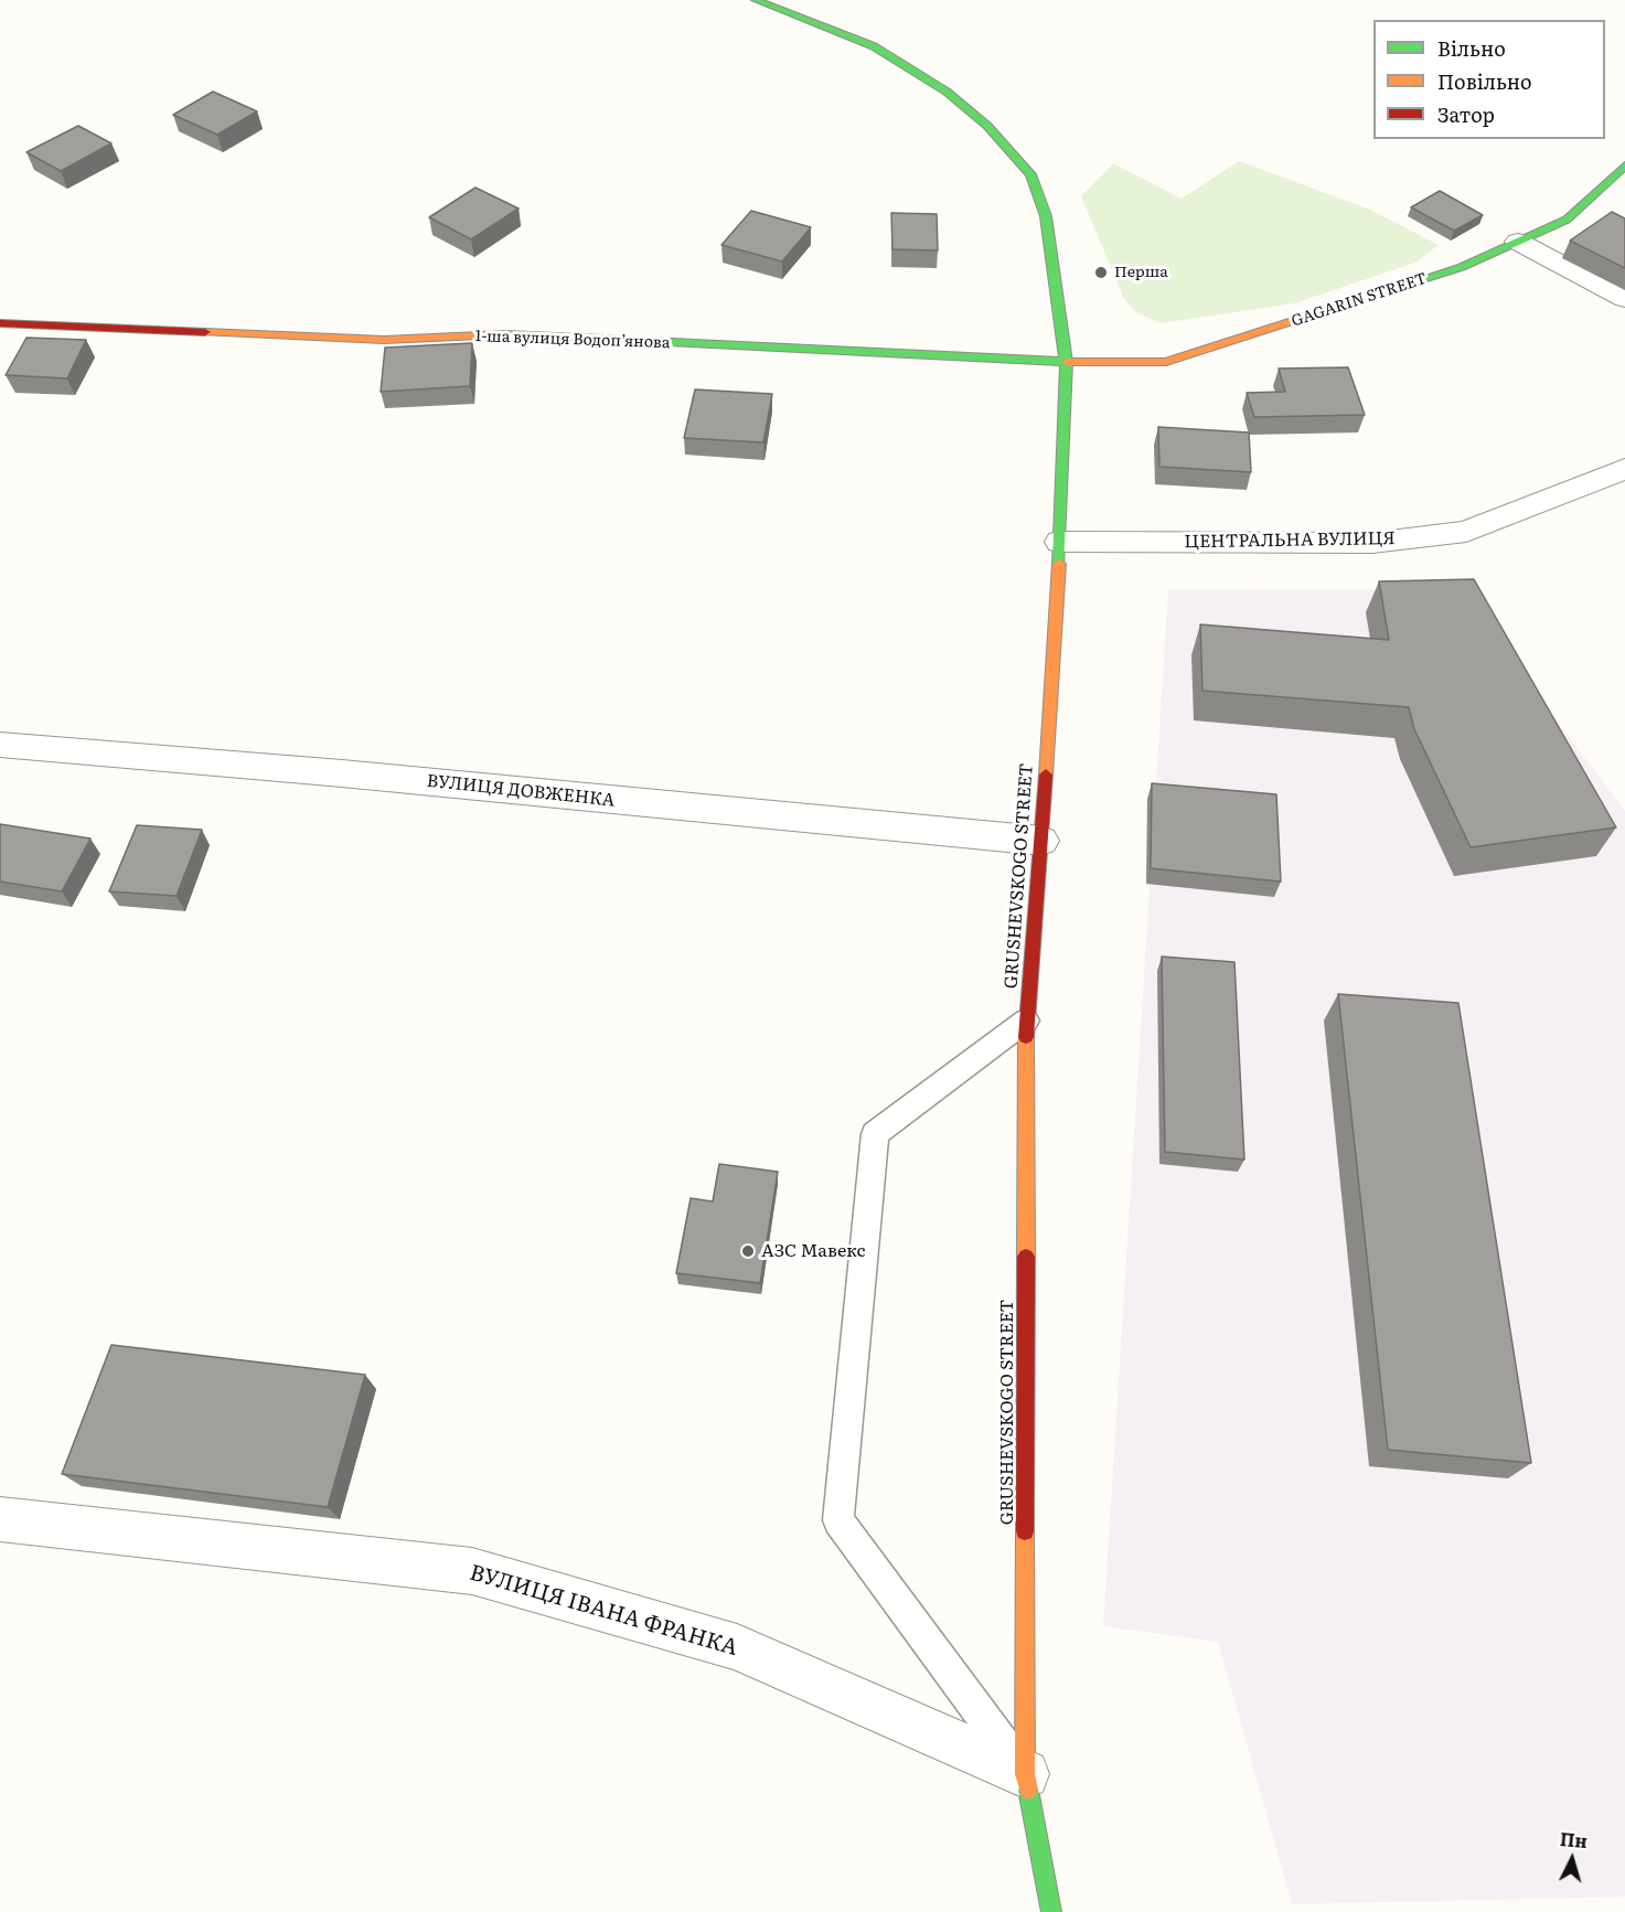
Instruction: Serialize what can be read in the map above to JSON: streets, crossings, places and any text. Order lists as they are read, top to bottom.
{
  "streets": {
    "main road": ["GAGARIN STREET", "1-ша вулиця Водопʼянова", "GRUSHEVSKOGO STREET"],
    "street": ["ЦЕНТРАЛЬНА ВУЛИЦЯ", "ВУЛИЦЯ ДОВЖЕНКА", "ВУЛИЦЯ ІВАНА ФРАНКА"]
  },
  "crossings": [
    ["GAGARIN STREET", "1-ша вулиця Водопʼянова"],
    ["GAGARIN STREET", "GRUSHEVSKOGO STREET"],
    ["1-ша вулиця Водопʼянова", "GRUSHEVSKOGO STREET"],
    ["ЦЕНТРАЛЬНА ВУЛИЦЯ", "GRUSHEVSKOGO STREET"],
    ["ВУЛИЦЯ ДОВЖЕНКА", "GRUSHEVSKOGO STREET"],
    ["GRUSHEVSKOGO STREET", "ВУЛИЦЯ ІВАНА ФРАНКА"]
  ],
  "places": ["Перша", "АЗС Мавекс"],
  "legend": ["Вільно", "Повільно", "Затор"],
  "north": "top"
}
